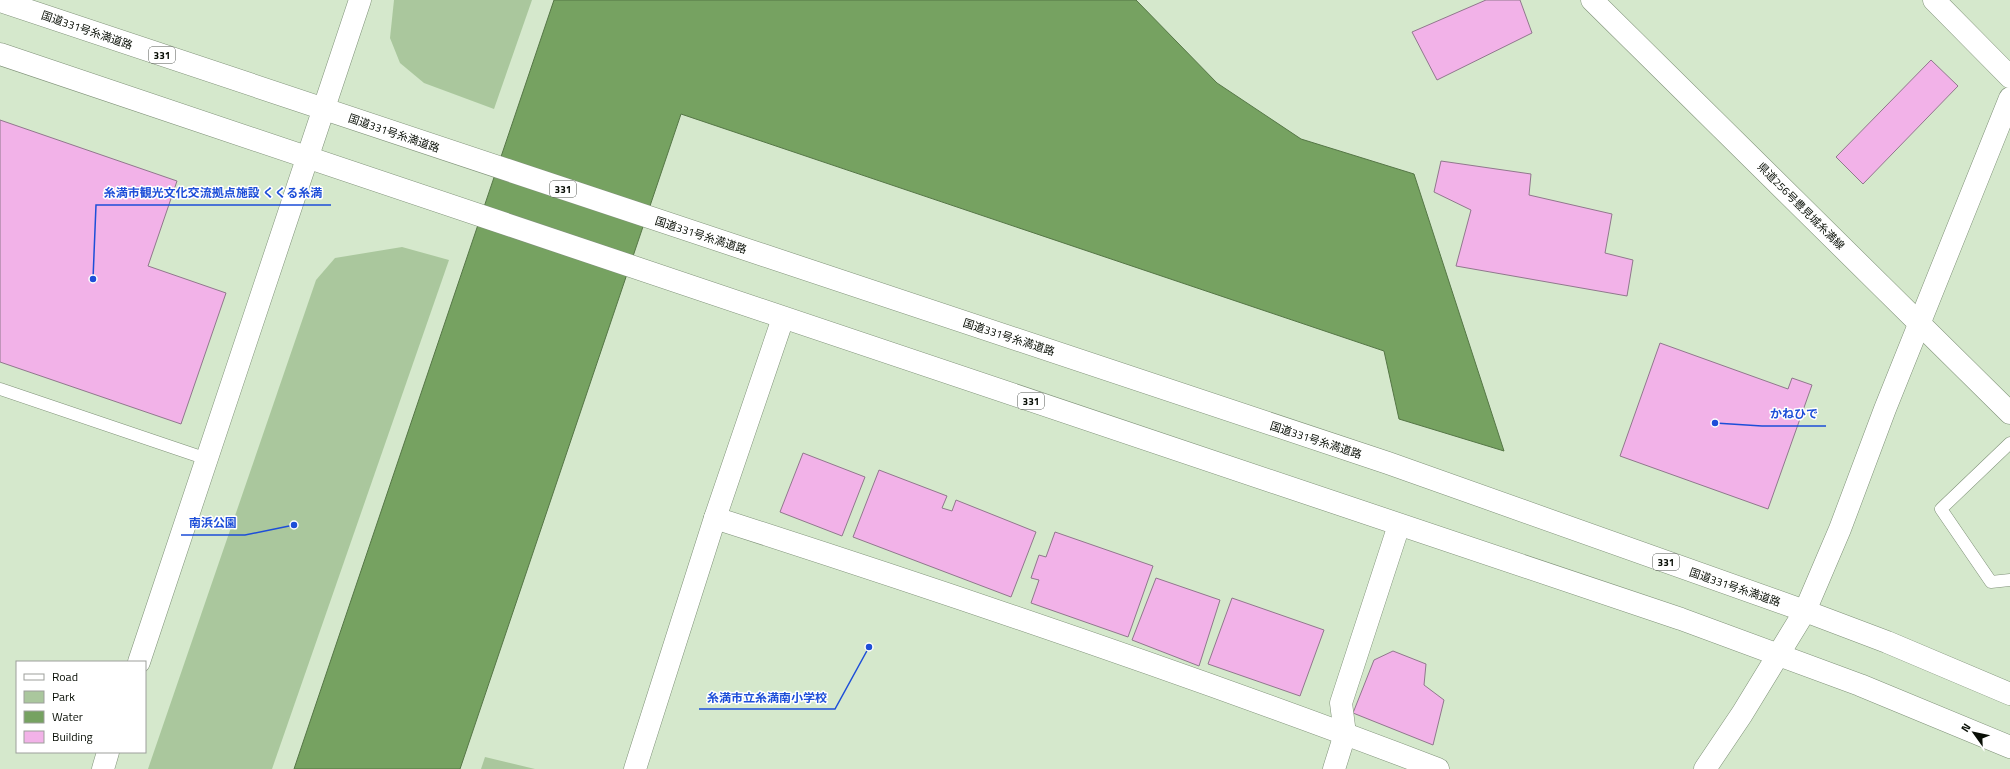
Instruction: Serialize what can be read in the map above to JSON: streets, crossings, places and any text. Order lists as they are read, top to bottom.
{
  "streets": {
    "main road": ["国道331号糸満道路", "331", "県道256号豊見城糸満線"]
  },
  "places": [
    "糸満市観光文化交流拠点施設 くくる糸満",
    "かねひで",
    "南浜公園",
    "糸満市立糸満南小学校"
  ],
  "legend": [
    "Road",
    "Park",
    "Water",
    "Building"
  ],
  "north": "top left"
}
